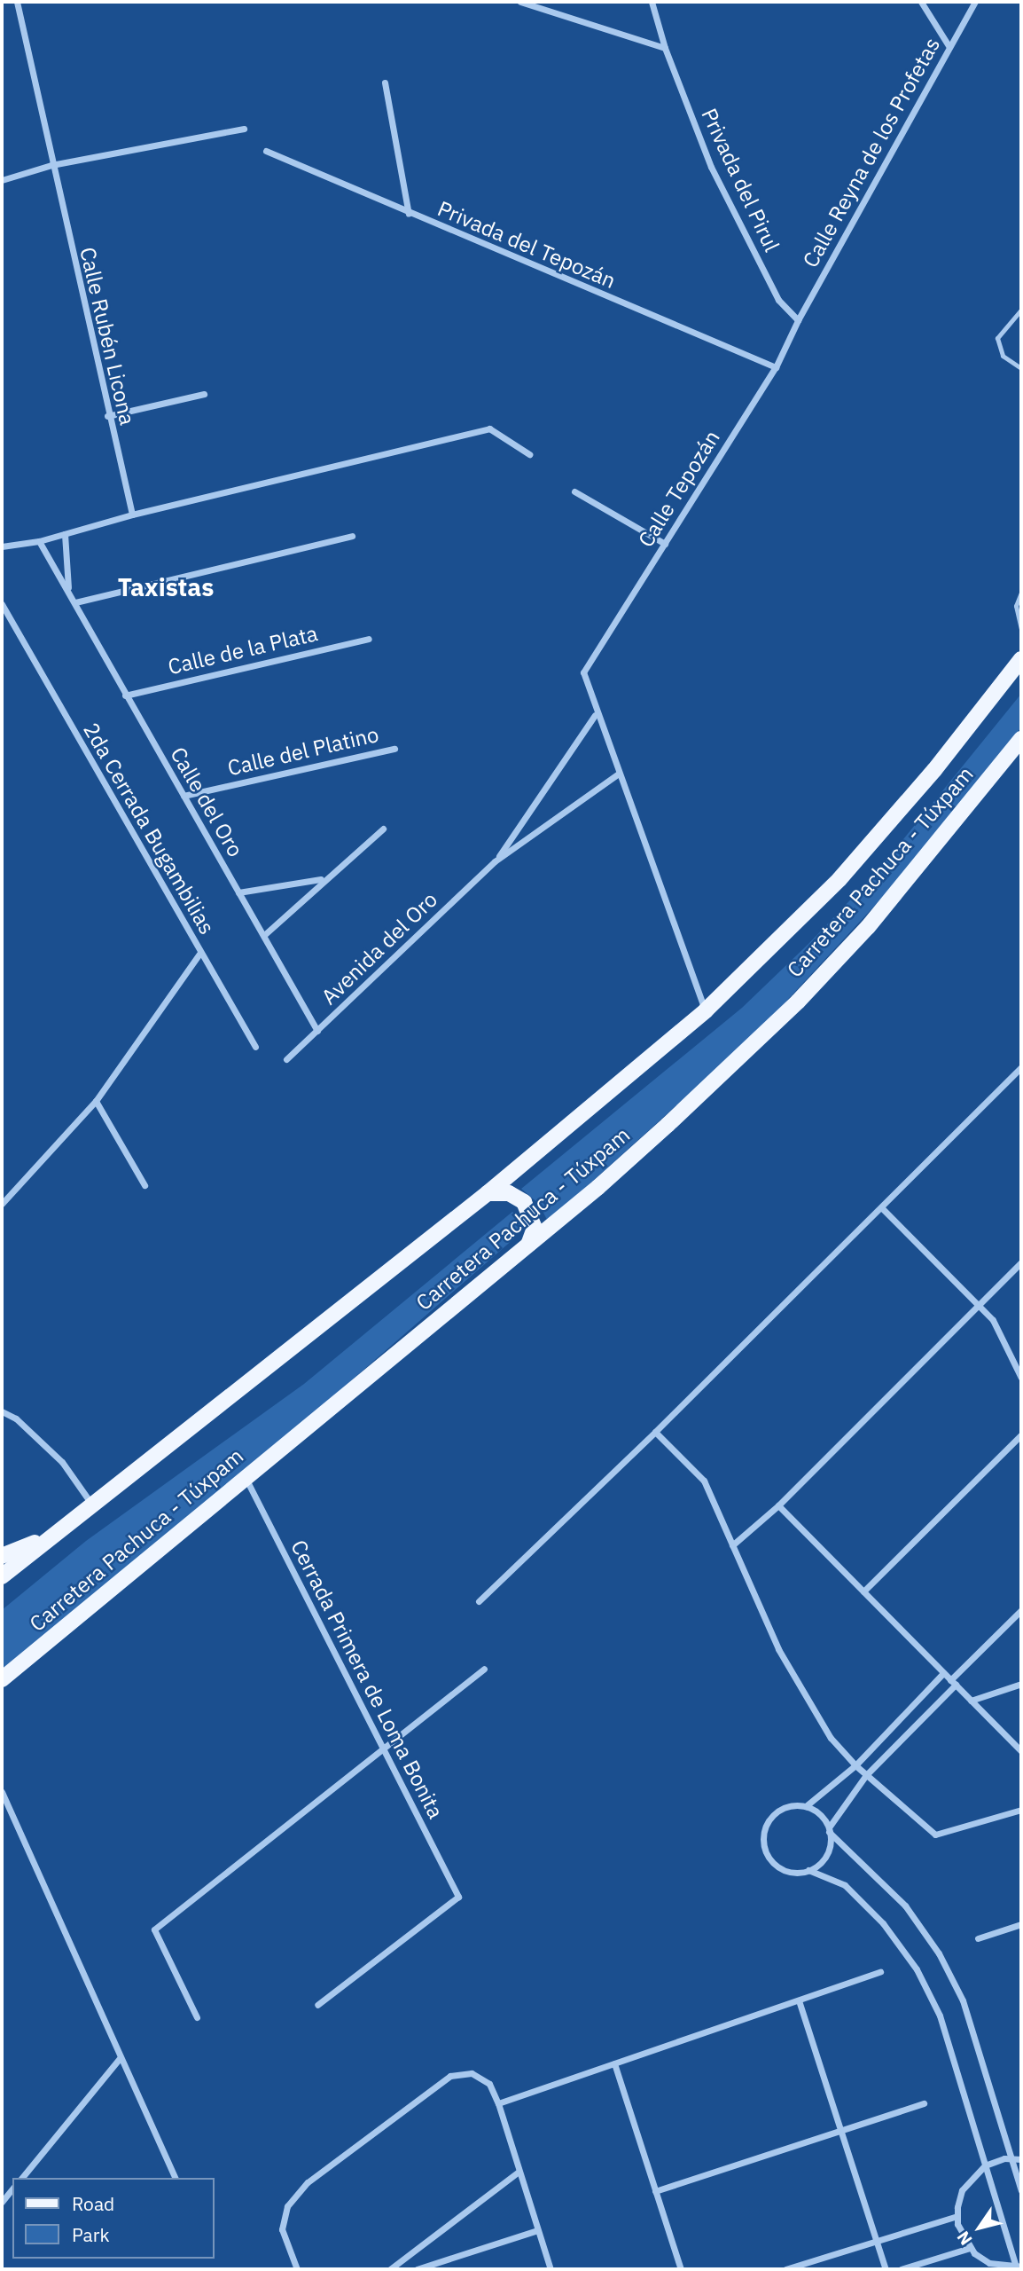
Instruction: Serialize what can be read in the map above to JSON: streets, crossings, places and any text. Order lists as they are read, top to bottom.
{
  "streets": {
    "main road": ["Carretera Pachuca - Túxpam"],
    "street": [
      "Calle Reyna de los Profetas",
      "Privada del Pirul",
      "Privada del Tepozán",
      "Calle Rubén Licona",
      "Calle Tepozán",
      "Calle de la Plata",
      "Calle del Platino",
      "Calle del Oro",
      "2da Cerrada Bugambilias",
      "Avenida del Oro",
      "Cerrada Primera de Loma Bonita"
    ]
  },
  "crossings": [
    ["Calle Reyna de los Profetas", "Privada del Pirul"],
    ["Calle Reyna de los Profetas", "Calle Tepozán"],
    ["Privada del Pirul", "Calle Tepozán"],
    ["Privada del Tepozán", "Calle Tepozán"],
    ["Calle Tepozán", "Avenida del Oro"],
    ["Calle de la Plata", "Calle del Oro"],
    ["Calle del Platino", "Calle del Oro"],
    ["Calle del Oro", "Avenida del Oro"],
    ["Carretera Pachuca - Túxpam", "Cerrada Primera de Loma Bonita"]
  ],
  "districts": ["Taxistas"],
  "legend": ["Road", "Park"],
  "north": "bottom left"
}
